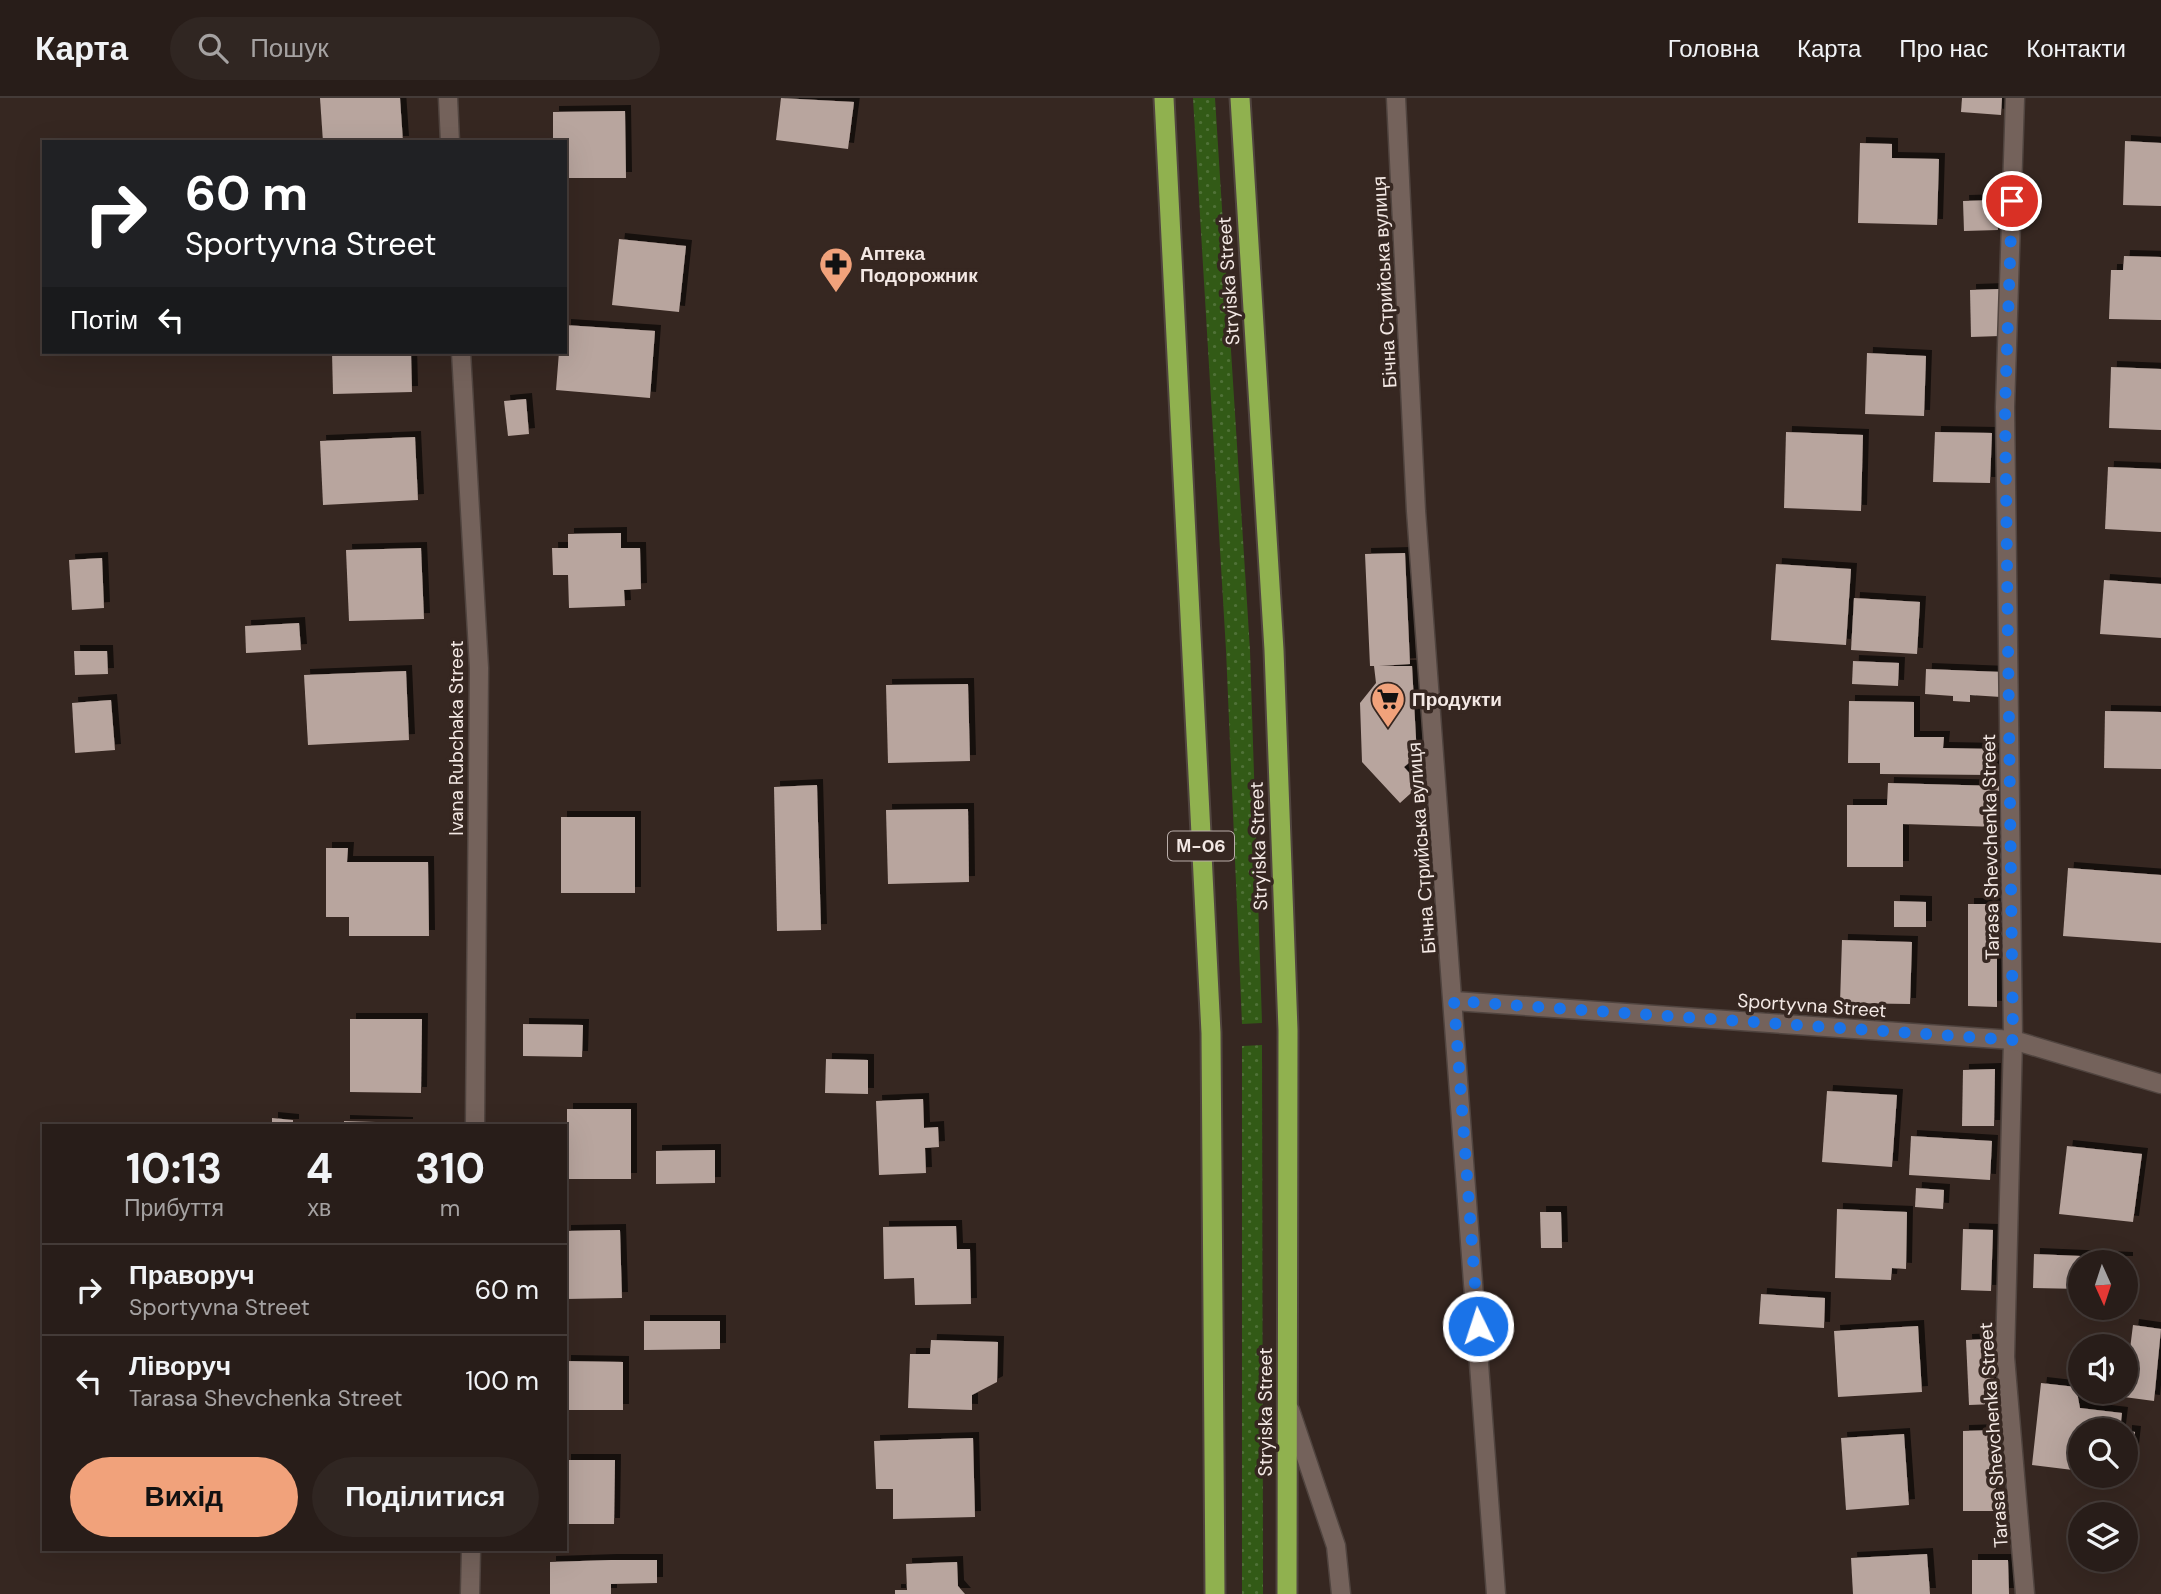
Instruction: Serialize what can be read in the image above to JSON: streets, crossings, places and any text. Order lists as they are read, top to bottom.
{
  "streets": {
    "highway": ["Stryiska Street", "М-06"],
    "street": [
      "Бічна Стрийська вулиця",
      "Ivana Rubchaka Street",
      "Tarasa Shevchenka Street",
      "Sportyvna Street"
    ]
  },
  "crossings": [
    ["Бічна Стрийська вулиця", "Sportyvna Street"],
    ["Tarasa Shevchenka Street", "Sportyvna Street"]
  ],
  "places": {
    "pharmacy": ["Аптека Подорожник"],
    "supermarket": ["Продукти"]
  },
  "north": "bottom",
  "page": {
    "header": "Карта",
    "search": "Пошук",
    "nav": [
      "Головна",
      "Карта",
      "Про нас",
      "Контакти"
    ],
    "turn": ["60 m", "Sportyvna Street"],
    "then": "Потім",
    "eta": [
      "10:13",
      "Прибуття",
      "4",
      "хв",
      "310",
      "m"
    ],
    "list": [
      {
        "name": "Праворуч",
        "note": "Sportyvna Street",
        "value": "60 m"
      },
      {
        "name": "Ліворуч",
        "note": "Tarasa Shevchenka Street",
        "value": "100 m"
      }
    ],
    "buttons": ["Вихід", "Поділитися"]
  }
}
